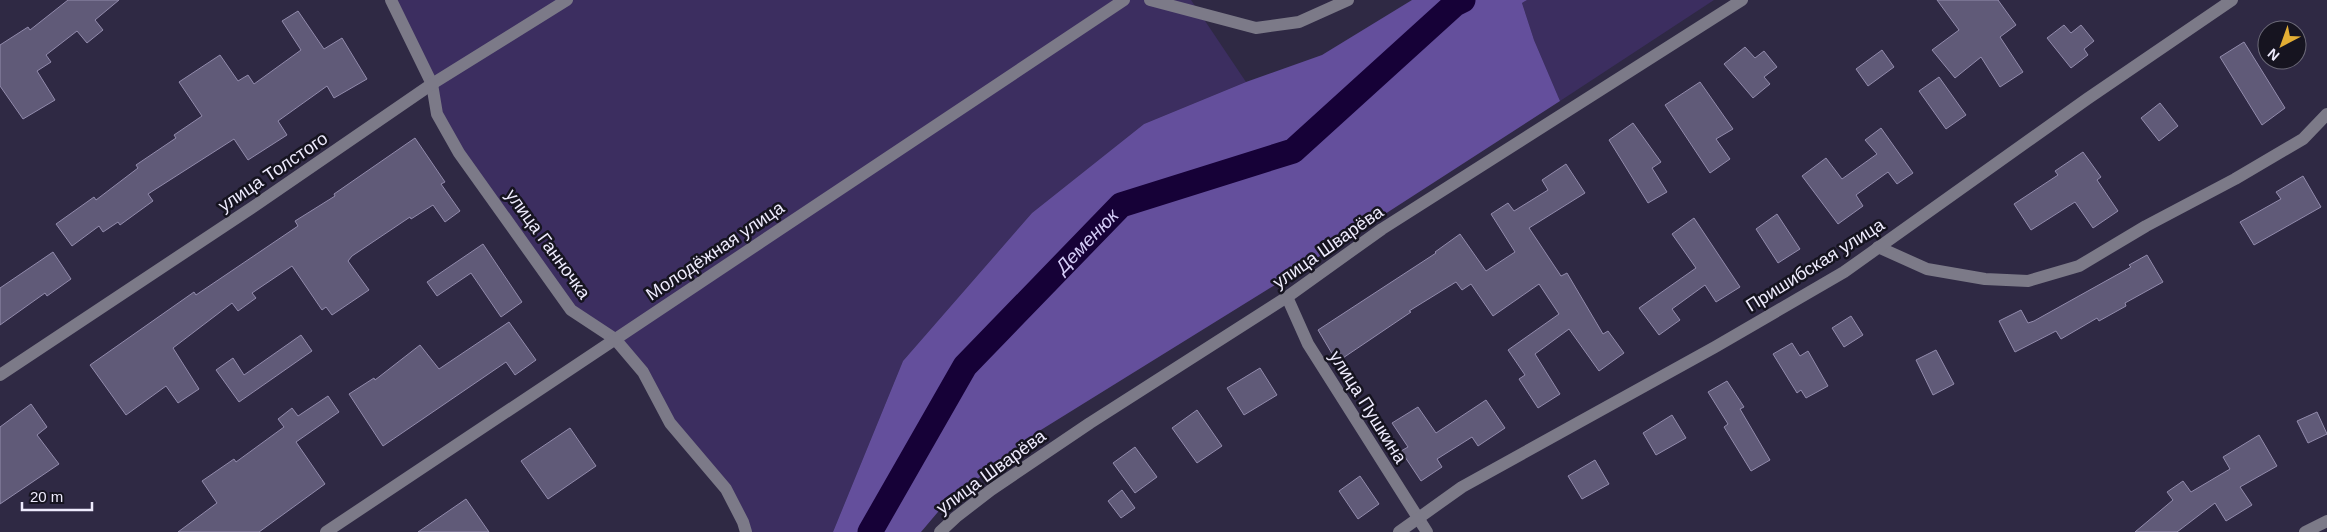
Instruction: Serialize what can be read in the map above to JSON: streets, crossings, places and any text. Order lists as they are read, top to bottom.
{
  "streets": {
    "street": [
      "улица Толстого",
      "улица Ганночка",
      "улица Шварёва",
      "Молодёжная улица",
      "Пришибская улица",
      "улица Пушкина"
    ]
  },
  "crossings": [
    ["улица Толстого", "улица Ганночка"],
    ["улица Ганночка", "Молодёжная улица"],
    ["улица Шварёва", "улица Пушкина"],
    ["Пришибская улица", "улица Пушкина"]
  ],
  "water": ["Деменюк"],
  "scale_bar": "20 m",
  "north": "bottom left"
}
